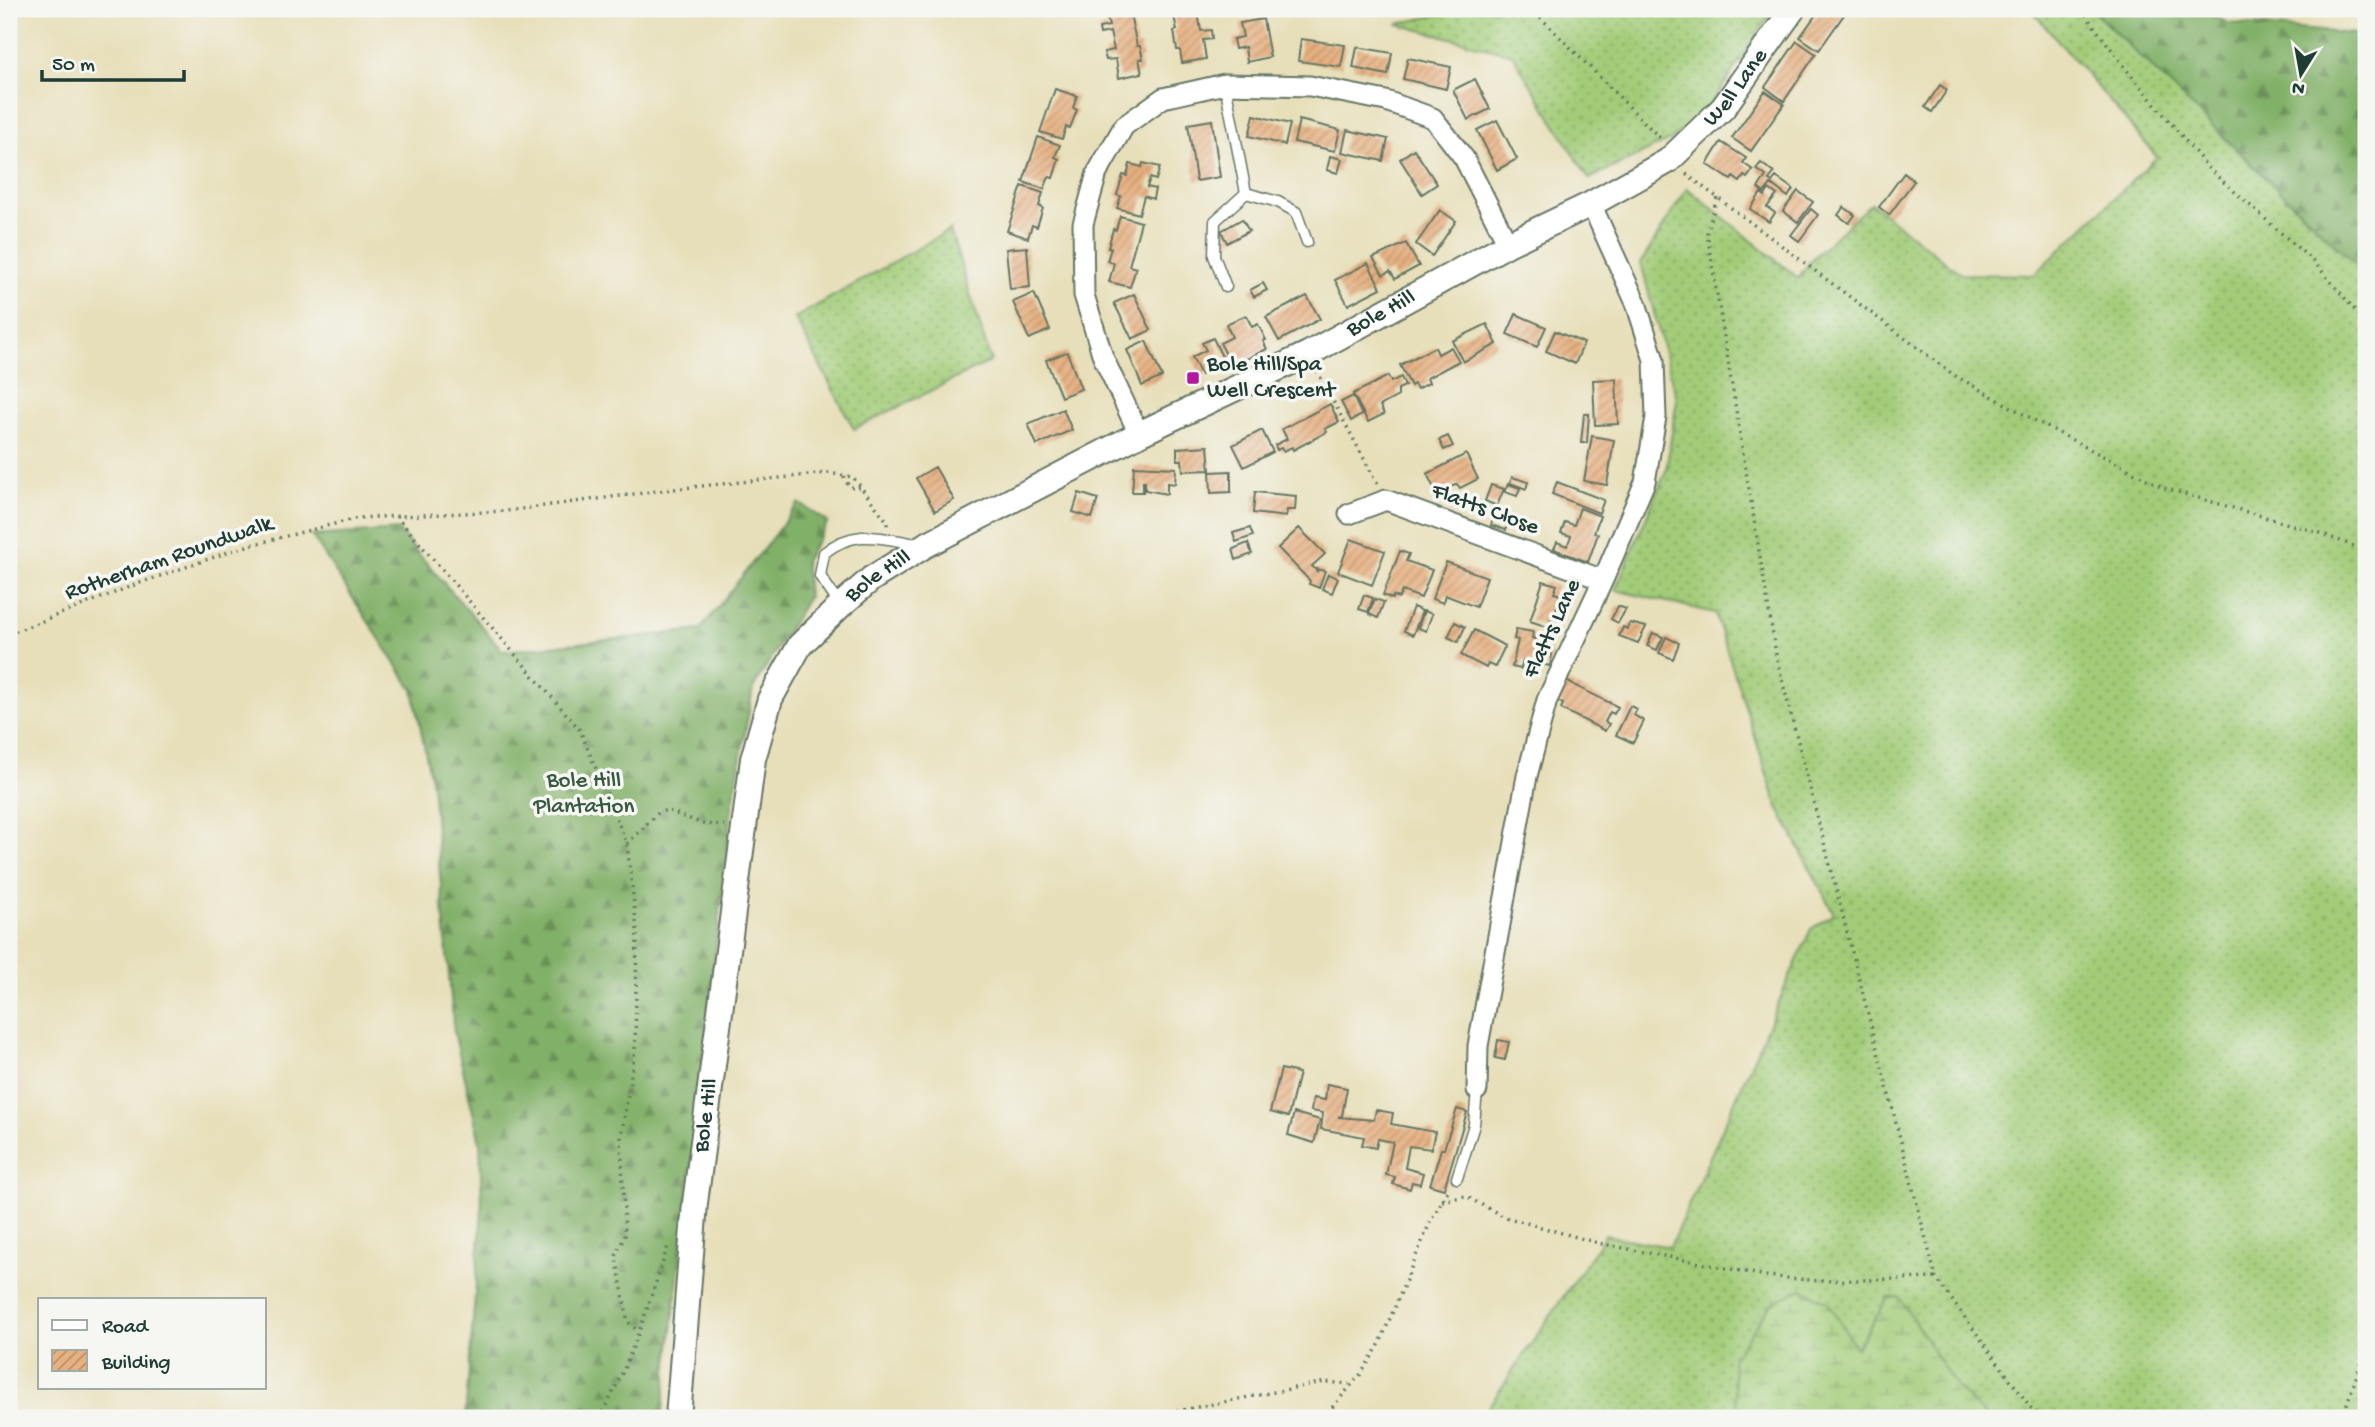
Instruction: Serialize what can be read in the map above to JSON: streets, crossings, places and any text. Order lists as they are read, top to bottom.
{
  "streets": {
    "street": [
      "Well Lane",
      "Bole Hill",
      "Flatts Close",
      "Flatts Lane"
    ],
    "path": ["Rotherham Roundwalk"]
  },
  "crossings": [
    ["Well Lane", "Bole Hill"],
    ["Bole Hill", "Flatts Lane"],
    ["Flatts Close", "Flatts Lane"]
  ],
  "parks": ["Bole Hill Plantation"],
  "places": {
    "transit": ["Bole Hill/Spa Well Crescent"]
  },
  "legend": ["Road", "Building"],
  "scale_bar": "50 m",
  "north": "bottom"
}
